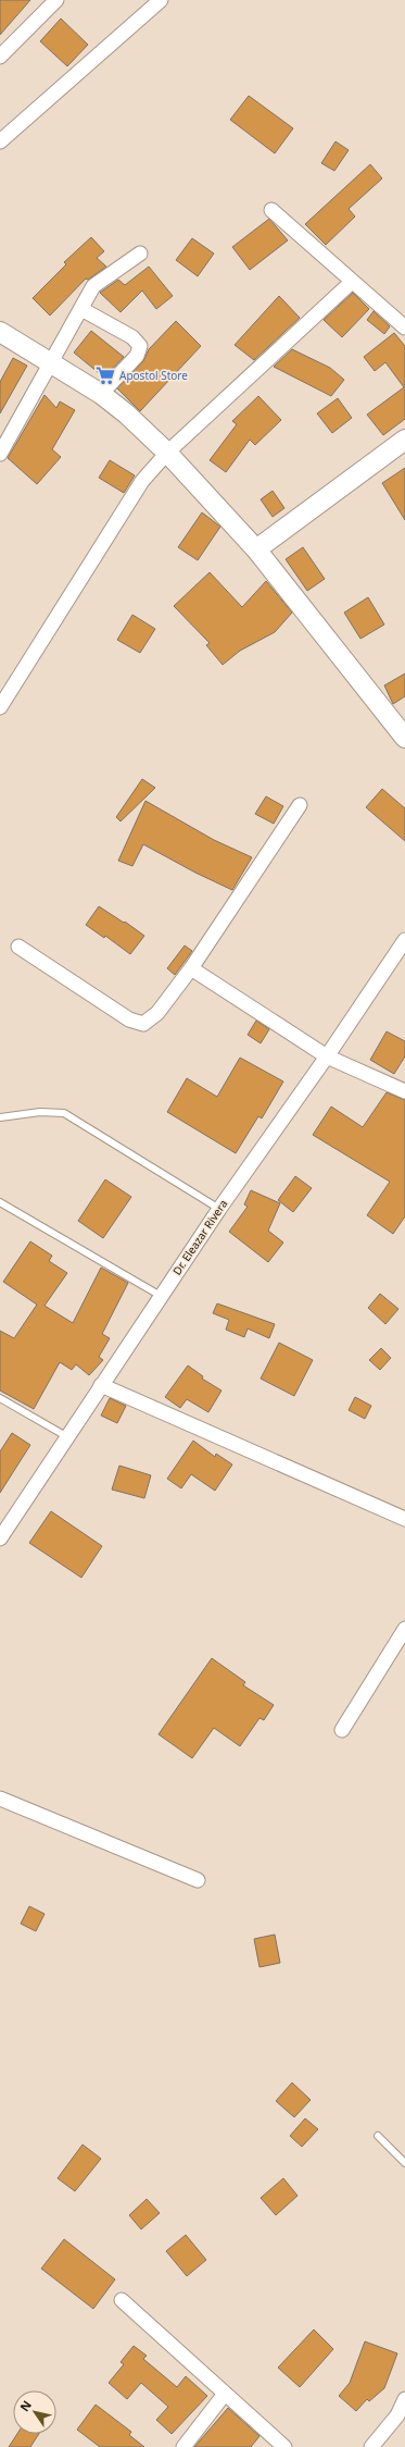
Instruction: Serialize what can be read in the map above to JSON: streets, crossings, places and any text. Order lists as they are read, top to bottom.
{
  "streets": {
    "street": ["Dr. Eleazar Rivera"]
  },
  "places": {
    "supermarket": ["Apostol Store"]
  },
  "north": "top left"
}
